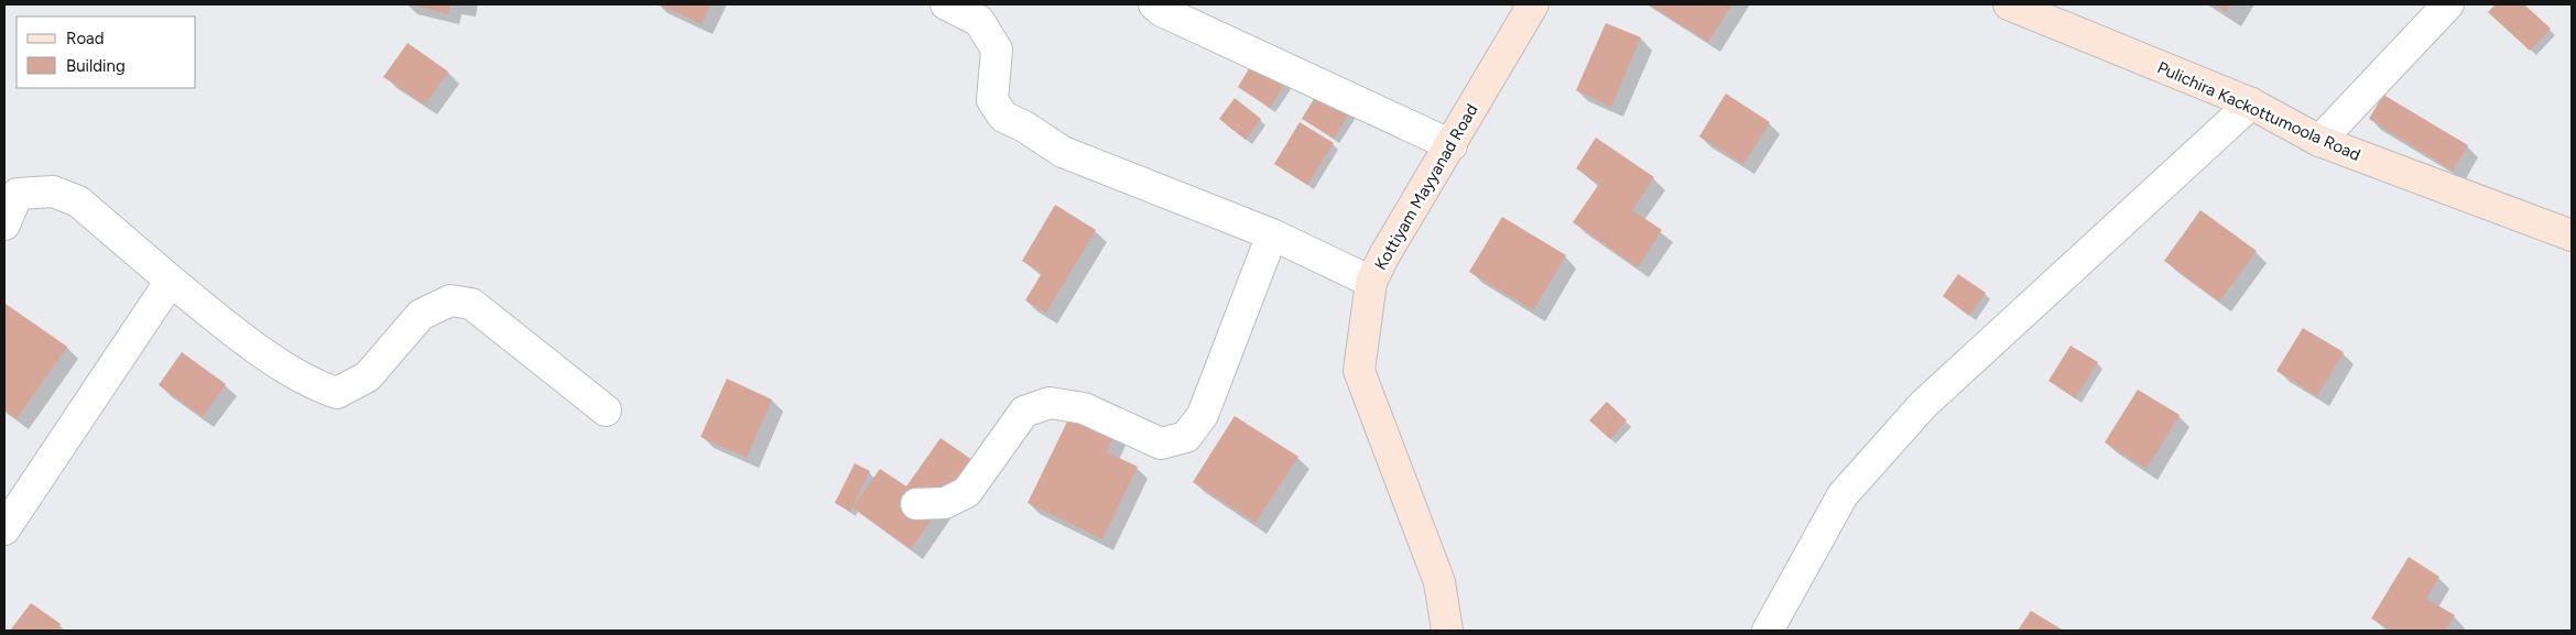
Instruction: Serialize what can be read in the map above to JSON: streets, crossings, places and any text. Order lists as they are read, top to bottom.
{
  "streets": {
    "main road": ["Pulichira Kackottumoola Road", "Kottiyam Mayyanad Road"]
  },
  "legend": ["Road", "Building"]
}
